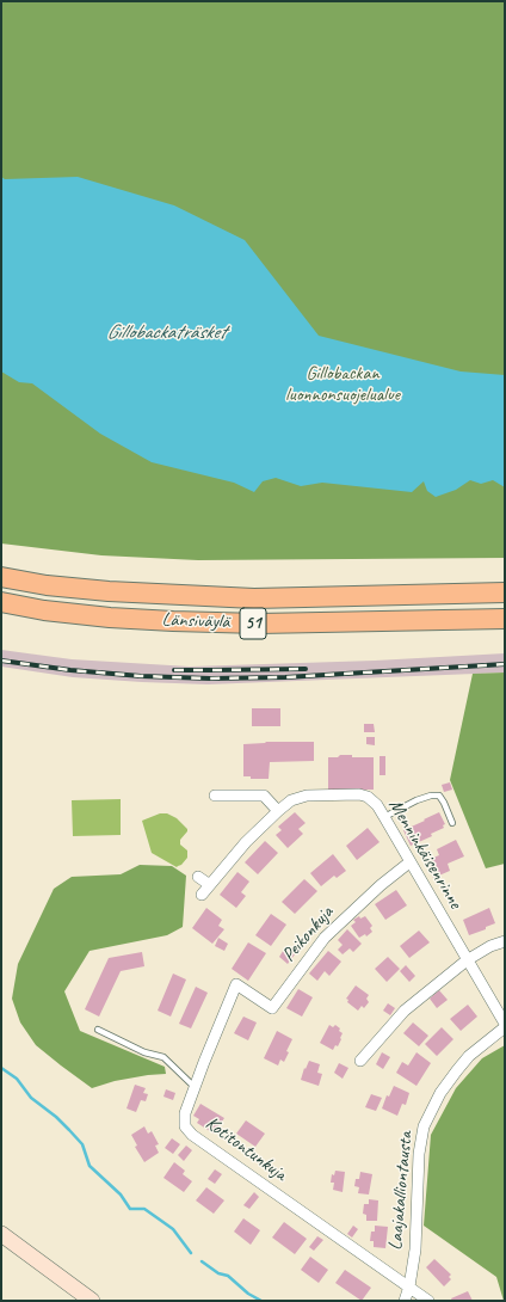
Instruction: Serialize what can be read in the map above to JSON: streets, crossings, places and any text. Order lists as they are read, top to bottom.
{
  "streets": {
    "highway": ["Länsiväylä", "51"],
    "street": [
      "Menninkäisenrinne",
      "Peikonkuja",
      "Kotitontunkuja",
      "Laajakalliontausta"
    ]
  },
  "crossings": [
    ["Menninkäisenrinne", "Peikonkuja"],
    ["Peikonkuja", "Kotitontunkuja"],
    ["Kotitontunkuja", "Laajakalliontausta"]
  ],
  "water": ["Gillobackaträsket"],
  "parks": ["Gillobackan luonnonsuojelualue"]
}
